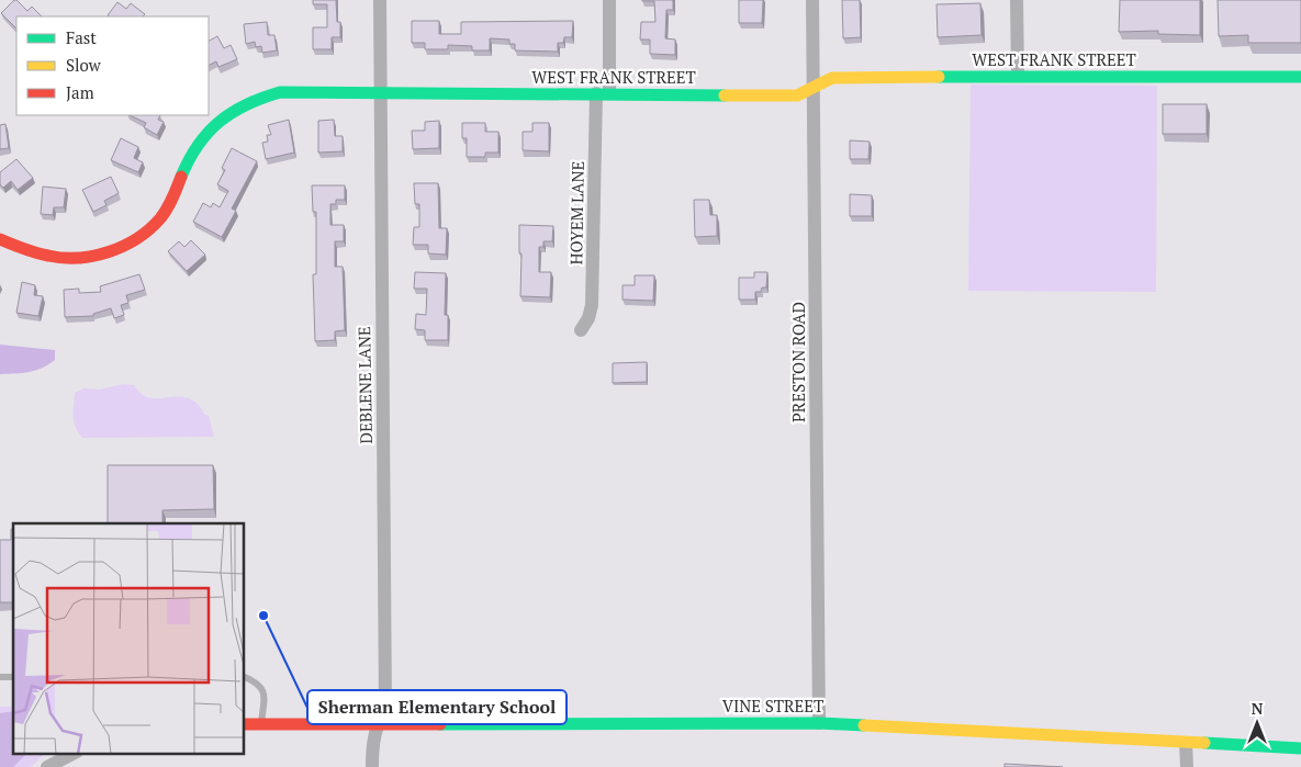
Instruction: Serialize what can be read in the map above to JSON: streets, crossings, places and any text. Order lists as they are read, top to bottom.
{
  "streets": {
    "street": [
      "WEST FRANK STREET",
      "HOYEM LANE",
      "PRESTON ROAD",
      "DEBLENE LANE",
      "VINE STREET"
    ]
  },
  "crossings": [
    ["WEST FRANK STREET", "HOYEM LANE"],
    ["WEST FRANK STREET", "PRESTON ROAD"],
    ["WEST FRANK STREET", "DEBLENE LANE"],
    ["PRESTON ROAD", "VINE STREET"],
    ["DEBLENE LANE", "VINE STREET"]
  ],
  "places": ["Sherman Elementary School"],
  "legend": ["Fast", "Slow", "Jam"],
  "north": "top"
}
